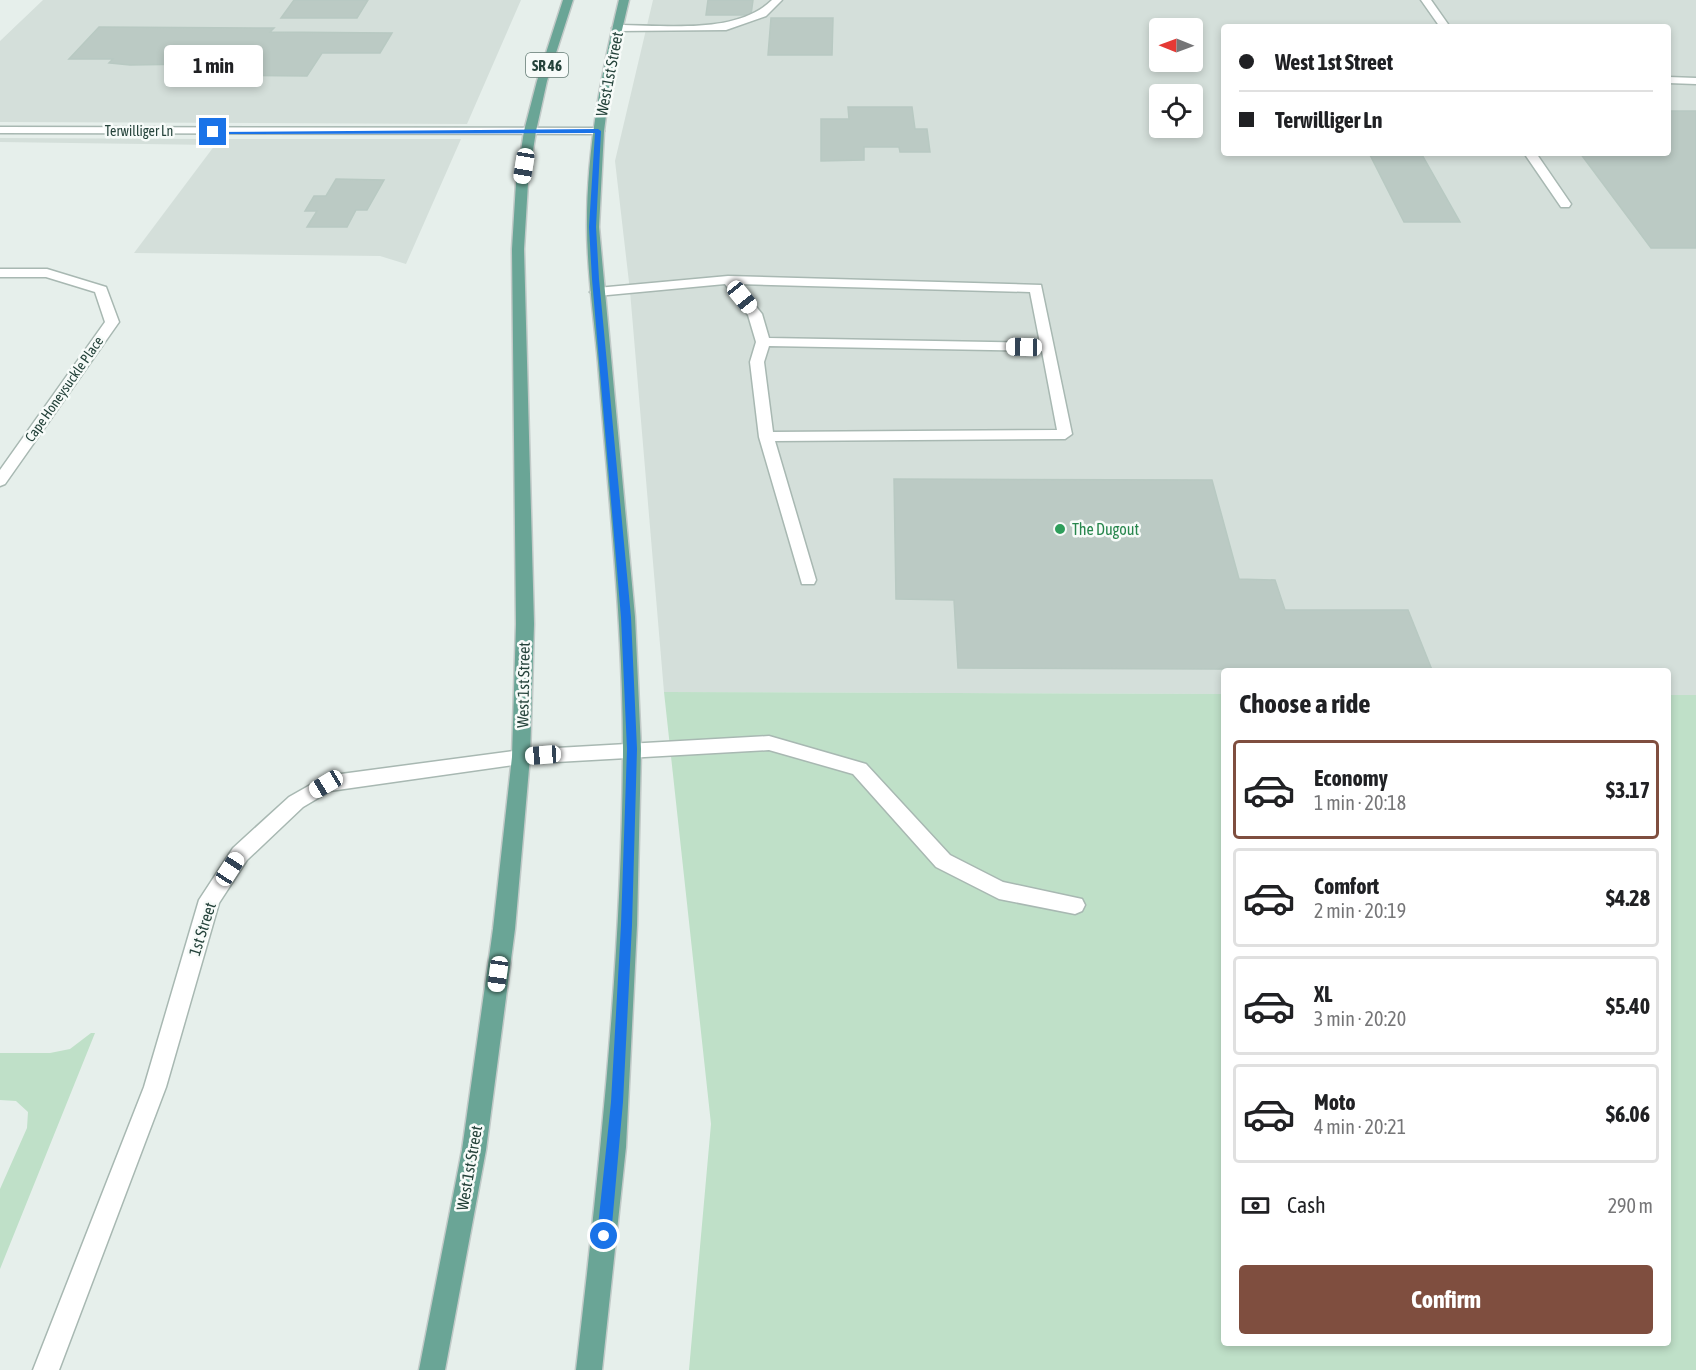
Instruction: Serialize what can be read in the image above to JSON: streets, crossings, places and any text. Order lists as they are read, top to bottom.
{
  "streets": {
    "main road": ["SR 46", "West 1st Street"],
    "street": ["Terwilliger Ln", "Cape Honeysuckle Place", "1st Street"]
  },
  "crossings": [
    ["West 1st Street", "Terwilliger Ln"],
    ["West 1st Street", "1st Street"]
  ],
  "places": ["The Dugout"],
  "north": "left",
  "page": {
    "banner": ["West 1st Street", "Terwilliger Ln"],
    "bubble": "1 min",
    "heading": "Choose a ride",
    "list": [
      {
        "name": "Economy",
        "note": "1 min · 20:18",
        "value": "$3.17"
      },
      {
        "name": "Comfort",
        "note": "2 min · 20:19",
        "value": "$4.28"
      },
      {
        "name": "XL",
        "note": "3 min · 20:20",
        "value": "$5.40"
      },
      {
        "name": "Moto",
        "note": "4 min · 20:21",
        "value": "$6.06"
      }
    ],
    "pay": ["Cash", "290 m"],
    "buttons": "Confirm"
  }
}
